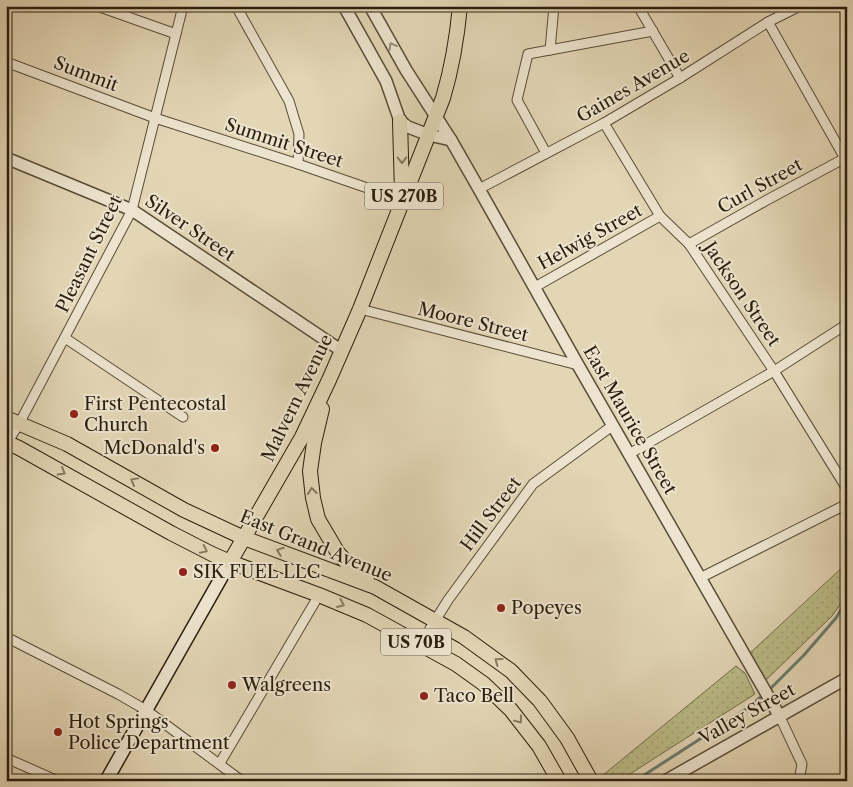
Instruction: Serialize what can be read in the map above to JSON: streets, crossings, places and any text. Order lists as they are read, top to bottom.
{
  "streets": {
    "main road": [
      "US 270B",
      "Malvern Avenue",
      "East Grand Avenue",
      "US 70B"
    ],
    "street": [
      "Summit",
      "Gaines Avenue",
      "Summit Street",
      "Curl Street",
      "Silver Street",
      "Helwig Street",
      "Pleasant Street",
      "Jackson Street",
      "Moore Street",
      "East Maurice Street",
      "Hill Street",
      "Valley Street"
    ]
  },
  "crossings": [
    ["Summit", "Summit Street"],
    ["Summit", "Pleasant Street"],
    ["Gaines Avenue", "Jackson Street"],
    ["Gaines Avenue", "East Maurice Street"],
    ["Summit Street", "Pleasant Street"],
    ["Summit Street", "Malvern Avenue"],
    ["Curl Street", "Jackson Street"],
    ["US 270B", "Malvern Avenue"],
    ["US 270B", "East Grand Avenue"],
    ["Silver Street", "Pleasant Street"],
    ["Silver Street", "Malvern Avenue"],
    ["Helwig Street", "Jackson Street"],
    ["Helwig Street", "East Maurice Street"],
    ["Pleasant Street", "East Grand Avenue"],
    ["Pleasant Street", "US 70B"],
    ["Moore Street", "Malvern Avenue"],
    ["Moore Street", "East Maurice Street"],
    ["Malvern Avenue", "East Maurice Street"],
    ["Malvern Avenue", "East Grand Avenue"],
    ["Malvern Avenue", "US 70B"],
    ["East Maurice Street", "Hill Street"],
    ["East Maurice Street", "Valley Street"],
    ["Hill Street", "East Grand Avenue"],
    ["Hill Street", "US 70B"]
  ],
  "places": [
    "First Pentecostal Church",
    "McDonald's",
    "SIK FUEL LLC",
    "Popeyes",
    "Walgreens",
    "Taco Bell",
    "Hot Springs Police Department"
  ]
}
